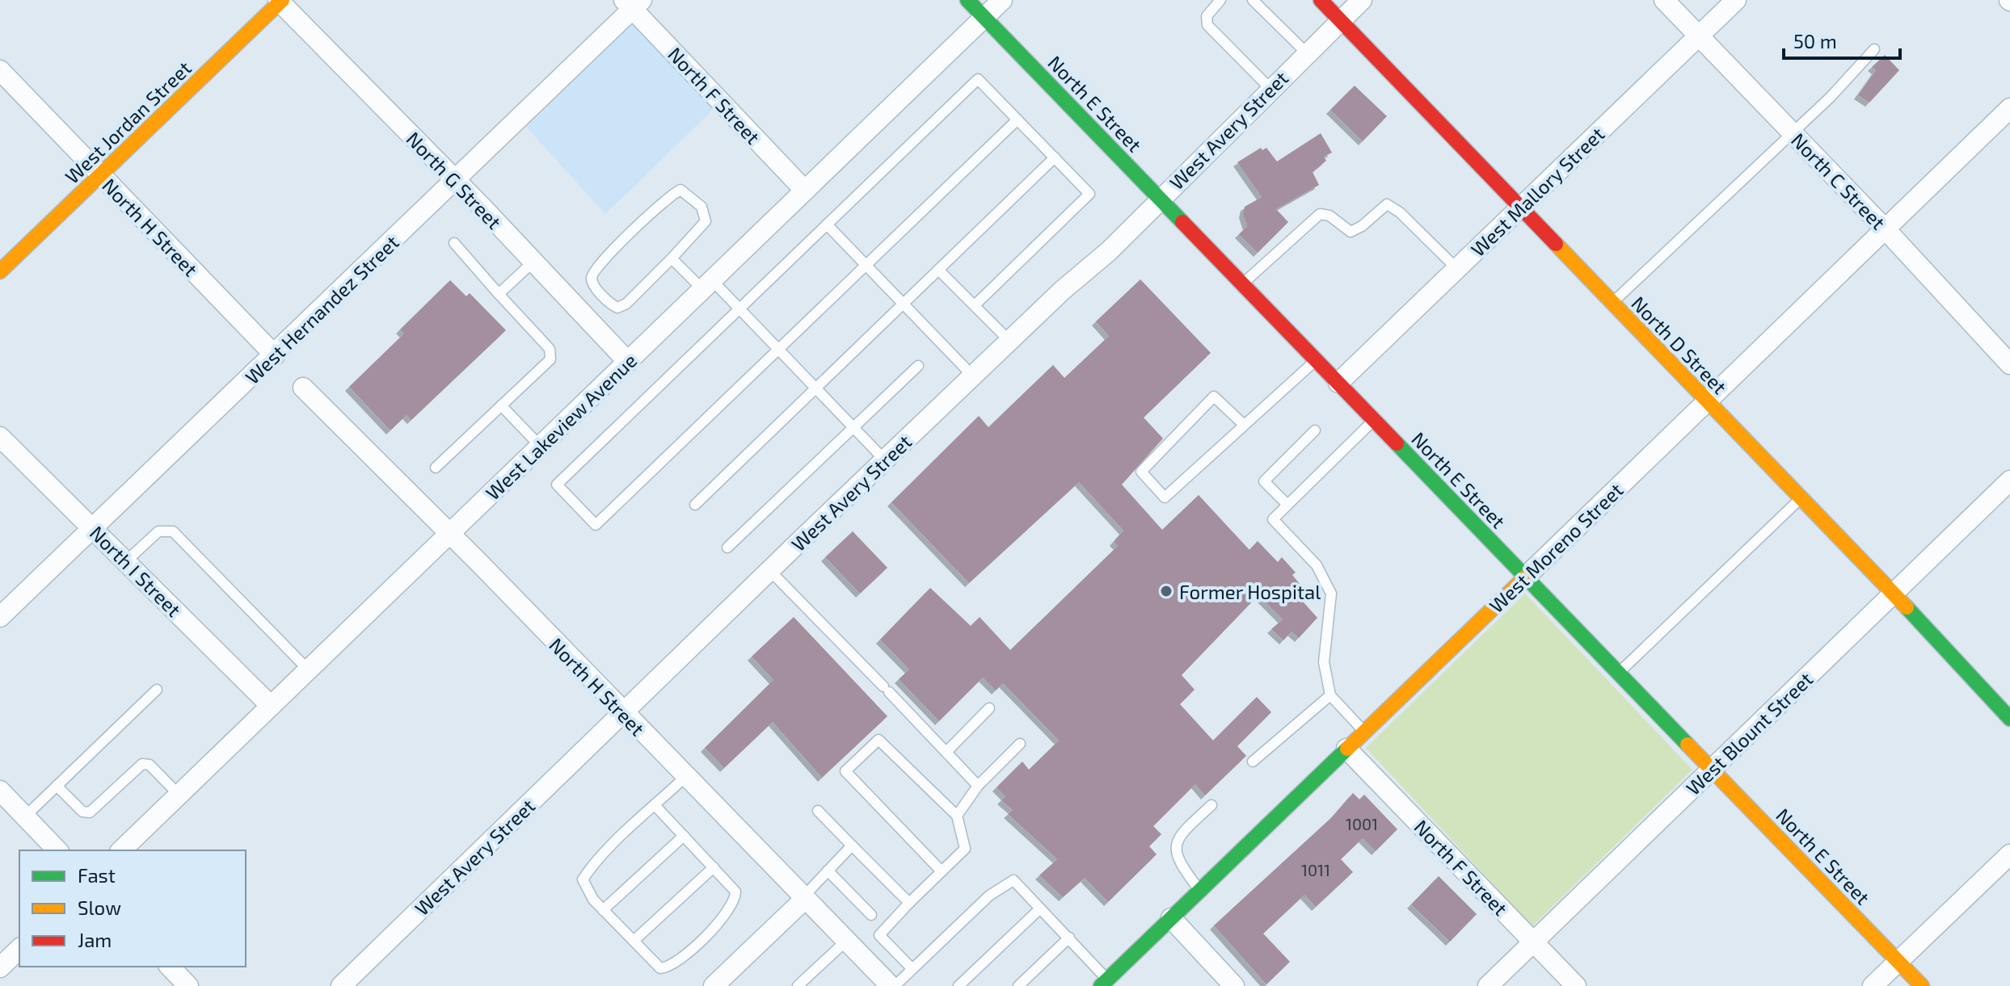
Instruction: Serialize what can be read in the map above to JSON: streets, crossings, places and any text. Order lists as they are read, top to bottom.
{
  "streets": {
    "street": [
      "North F Street",
      "North E Street",
      "West Jordan Street",
      "West Avery Street",
      "North G Street",
      "North C Street",
      "West Mallory Street",
      "North H Street",
      "West Hernandez Street",
      "North D Street",
      "West Lakeview Avenue",
      "West Moreno Street",
      "North I Street",
      "West Blount Street"
    ]
  },
  "crossings": [
    ["North F Street", "West Hernandez Street"],
    ["North F Street", "West Lakeview Avenue"],
    ["North F Street", "West Moreno Street"],
    ["North F Street", "West Blount Street"],
    ["North E Street", "West Avery Street"],
    ["North E Street", "West Mallory Street"],
    ["North E Street", "West Lakeview Avenue"],
    ["North E Street", "West Moreno Street"],
    ["North E Street", "West Blount Street"],
    ["West Jordan Street", "North G Street"],
    ["West Jordan Street", "North H Street"],
    ["West Avery Street", "North H Street"],
    ["West Avery Street", "North D Street"],
    ["North G Street", "West Hernandez Street"],
    ["North G Street", "West Lakeview Avenue"],
    ["North C Street", "West Mallory Street"],
    ["North C Street", "West Moreno Street"],
    ["West Mallory Street", "North D Street"],
    ["North H Street", "West Hernandez Street"],
    ["North H Street", "West Lakeview Avenue"],
    ["West Hernandez Street", "North I Street"],
    ["North D Street", "West Moreno Street"],
    ["North D Street", "West Blount Street"],
    ["West Lakeview Avenue", "North I Street"]
  ],
  "places": ["Former Hospital"],
  "house_numbers": ["1001", "1011"],
  "legend": ["Fast", "Slow", "Jam"],
  "scale_bar": "50 m"
}
